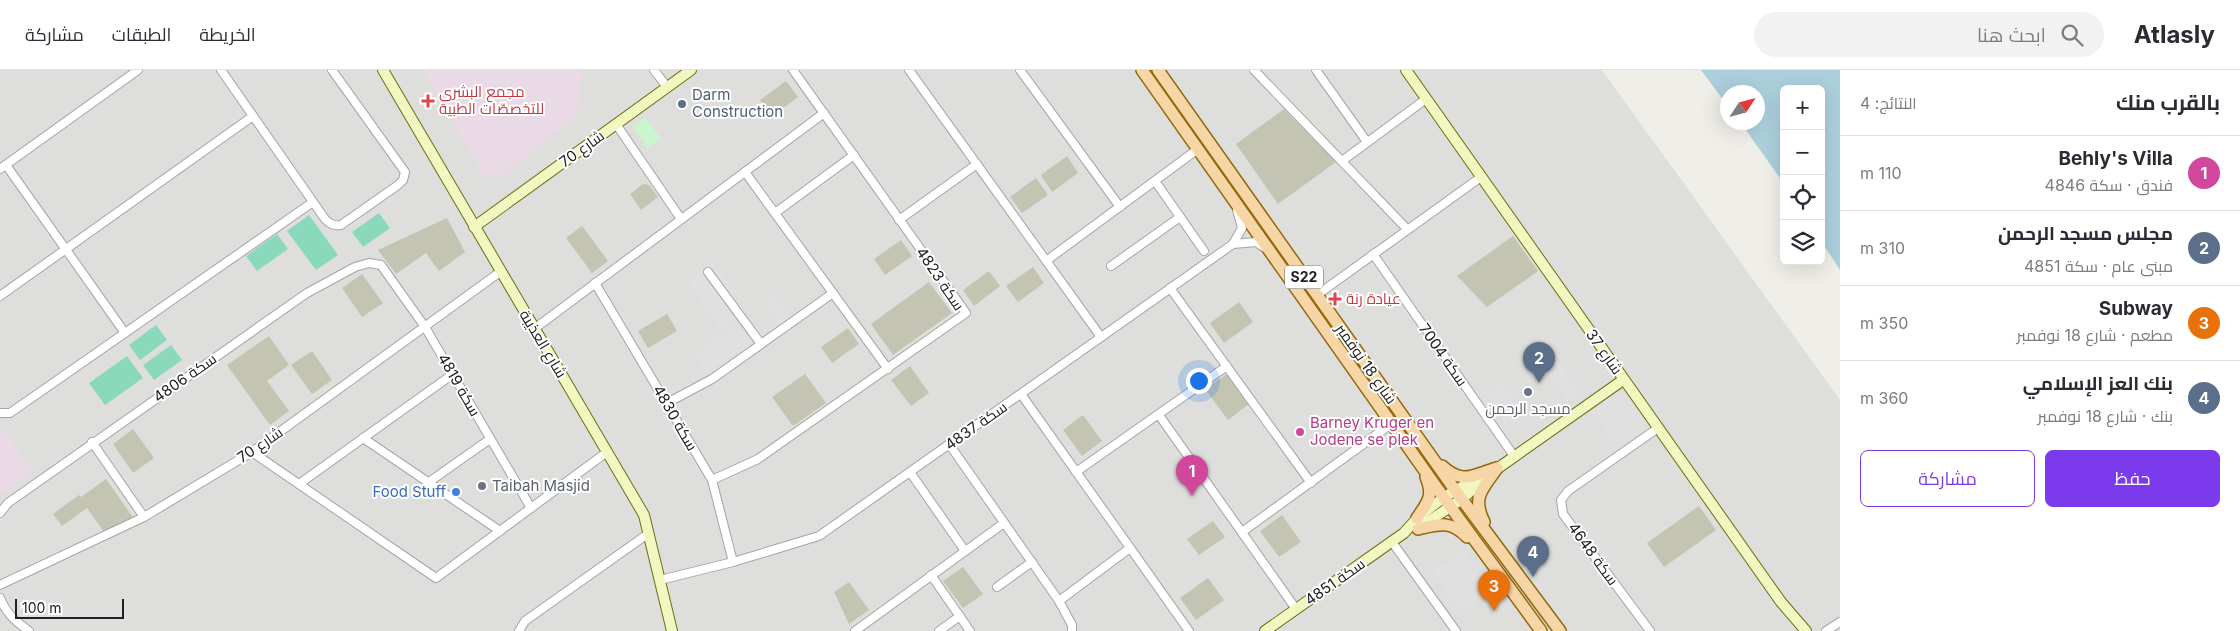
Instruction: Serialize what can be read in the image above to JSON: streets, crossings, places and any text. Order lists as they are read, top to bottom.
{
  "streets": {
    "main road": ["S22", "شارع 18 نوفمبر"],
    "street": [
      "شارع 70",
      "سكة 4823",
      "شارع العذيبة",
      "شارع 37",
      "سكة 7004",
      "سكة 4806",
      "سكة 4819",
      "سكة 4830",
      "سكة 4837",
      "سكة 4648",
      "سكة 4851"
    ]
  },
  "crossings": [
    ["شارع 70", "شارع العذيبة"],
    ["شارع 70", "سكة 4819"],
    ["سكة 4823", "سكة 4830"],
    ["شارع العذيبة", "سكة 4837"],
    ["شارع 37", "سكة 4648"],
    ["شارع 37", "سكة 4851"],
    ["سكة 7004", "سكة 4851"],
    ["شارع 18 نوفمبر", "سكة 4851"],
    ["سكة 4806", "سكة 4819"],
    ["سكة 4830", "سكة 4837"]
  ],
  "places": {
    "health": ["مجمع البشرى للتخصصّات الطبية", "عيادة رنة"],
    "other": [
      "Darm Construction",
      "مسجد الرحمن",
      "Barney Kruger en Jodene se plek",
      "Taibah Masjid",
      "Food Stuff"
    ]
  },
  "scale_bar": "100 m",
  "north": "top right",
  "page": {
    "header": "Atlasly",
    "search": "ابحث هنا",
    "nav": ["الخريطة", "الطبقات", "مشاركة"],
    "heading": ["بالقرب منك", "النتائج: 4"],
    "map_buttons": ["+", "−"],
    "list": [
      {
        "mark": "1",
        "name": "Behly's Villa",
        "note": "فندق · سكة 4846",
        "value": "110 m"
      },
      {
        "mark": "2",
        "name": "مجلس مسجد الرحمن",
        "note": "مبنى عام · سكة 4851",
        "value": "310 m"
      },
      {
        "mark": "3",
        "name": "Subway",
        "note": "مطعم · شارع 18 نوفمبر",
        "value": "350 m"
      },
      {
        "mark": "4",
        "name": "بنك العز الإسلامي",
        "note": "بنك · شارع 18 نوفمبر",
        "value": "360 m"
      }
    ],
    "pins": [
      "2",
      "1",
      "4",
      "3"
    ],
    "buttons": ["حفظ", "مشاركة"],
    "scale": "100 m"
  }
}
